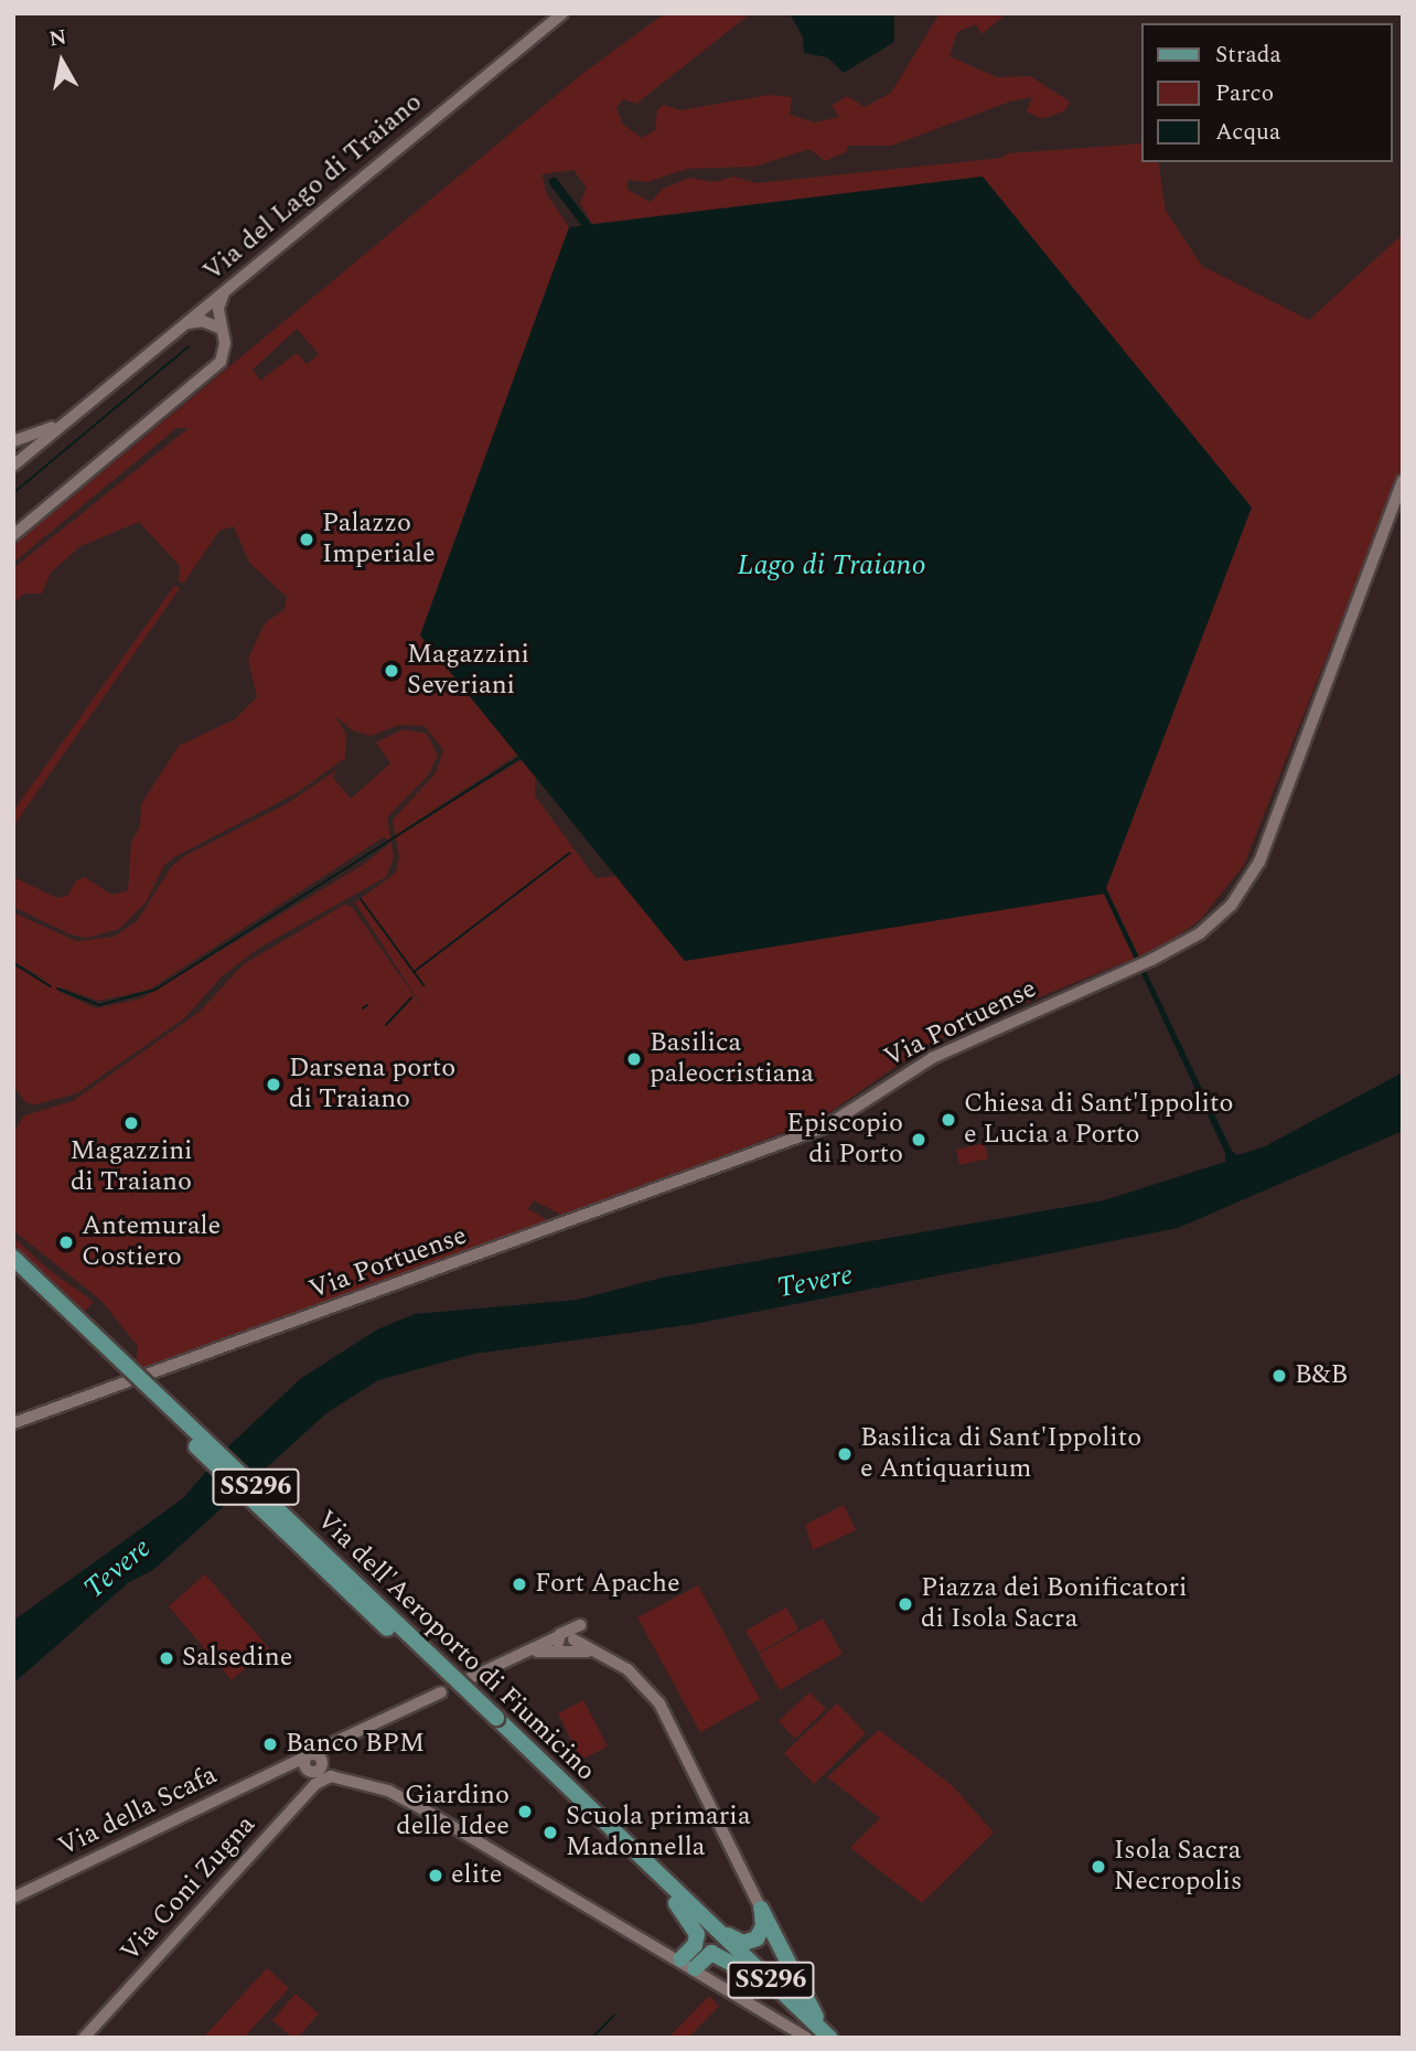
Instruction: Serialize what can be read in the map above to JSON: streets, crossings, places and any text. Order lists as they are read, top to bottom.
{
  "streets": {
    "main road": ["SS296", "Via dell'Aeroporto di Fiumicino"],
    "street": [
      "Via del Lago di Traiano",
      "Via Portuense",
      "Via della Scafa",
      "Via Coni Zugna"
    ]
  },
  "water": ["Lago di Traiano", "Tevere"],
  "places": [
    "Palazzo Imperiale",
    "Magazzini Severiani",
    "Basilica paleocristiana",
    "Darsena porto di Traiano",
    "Chiesa di Sant'Ippolito e Lucia a Porto",
    "Magazzini di Traiano",
    "Episcopio di Porto",
    "Antemurale Costiero",
    "B&B",
    "Basilica di Sant'Ippolito e Antiquarium",
    "Fort Apache",
    "Piazza dei Bonificatori di Isola Sacra",
    "Salsedine",
    "Banco BPM",
    "Giardino delle Idee",
    "Scuola primaria Madonnella",
    "Isola Sacra Necropolis",
    "elite"
  ],
  "legend": ["Strada", "Parco", "Acqua"],
  "north": "top"
}
